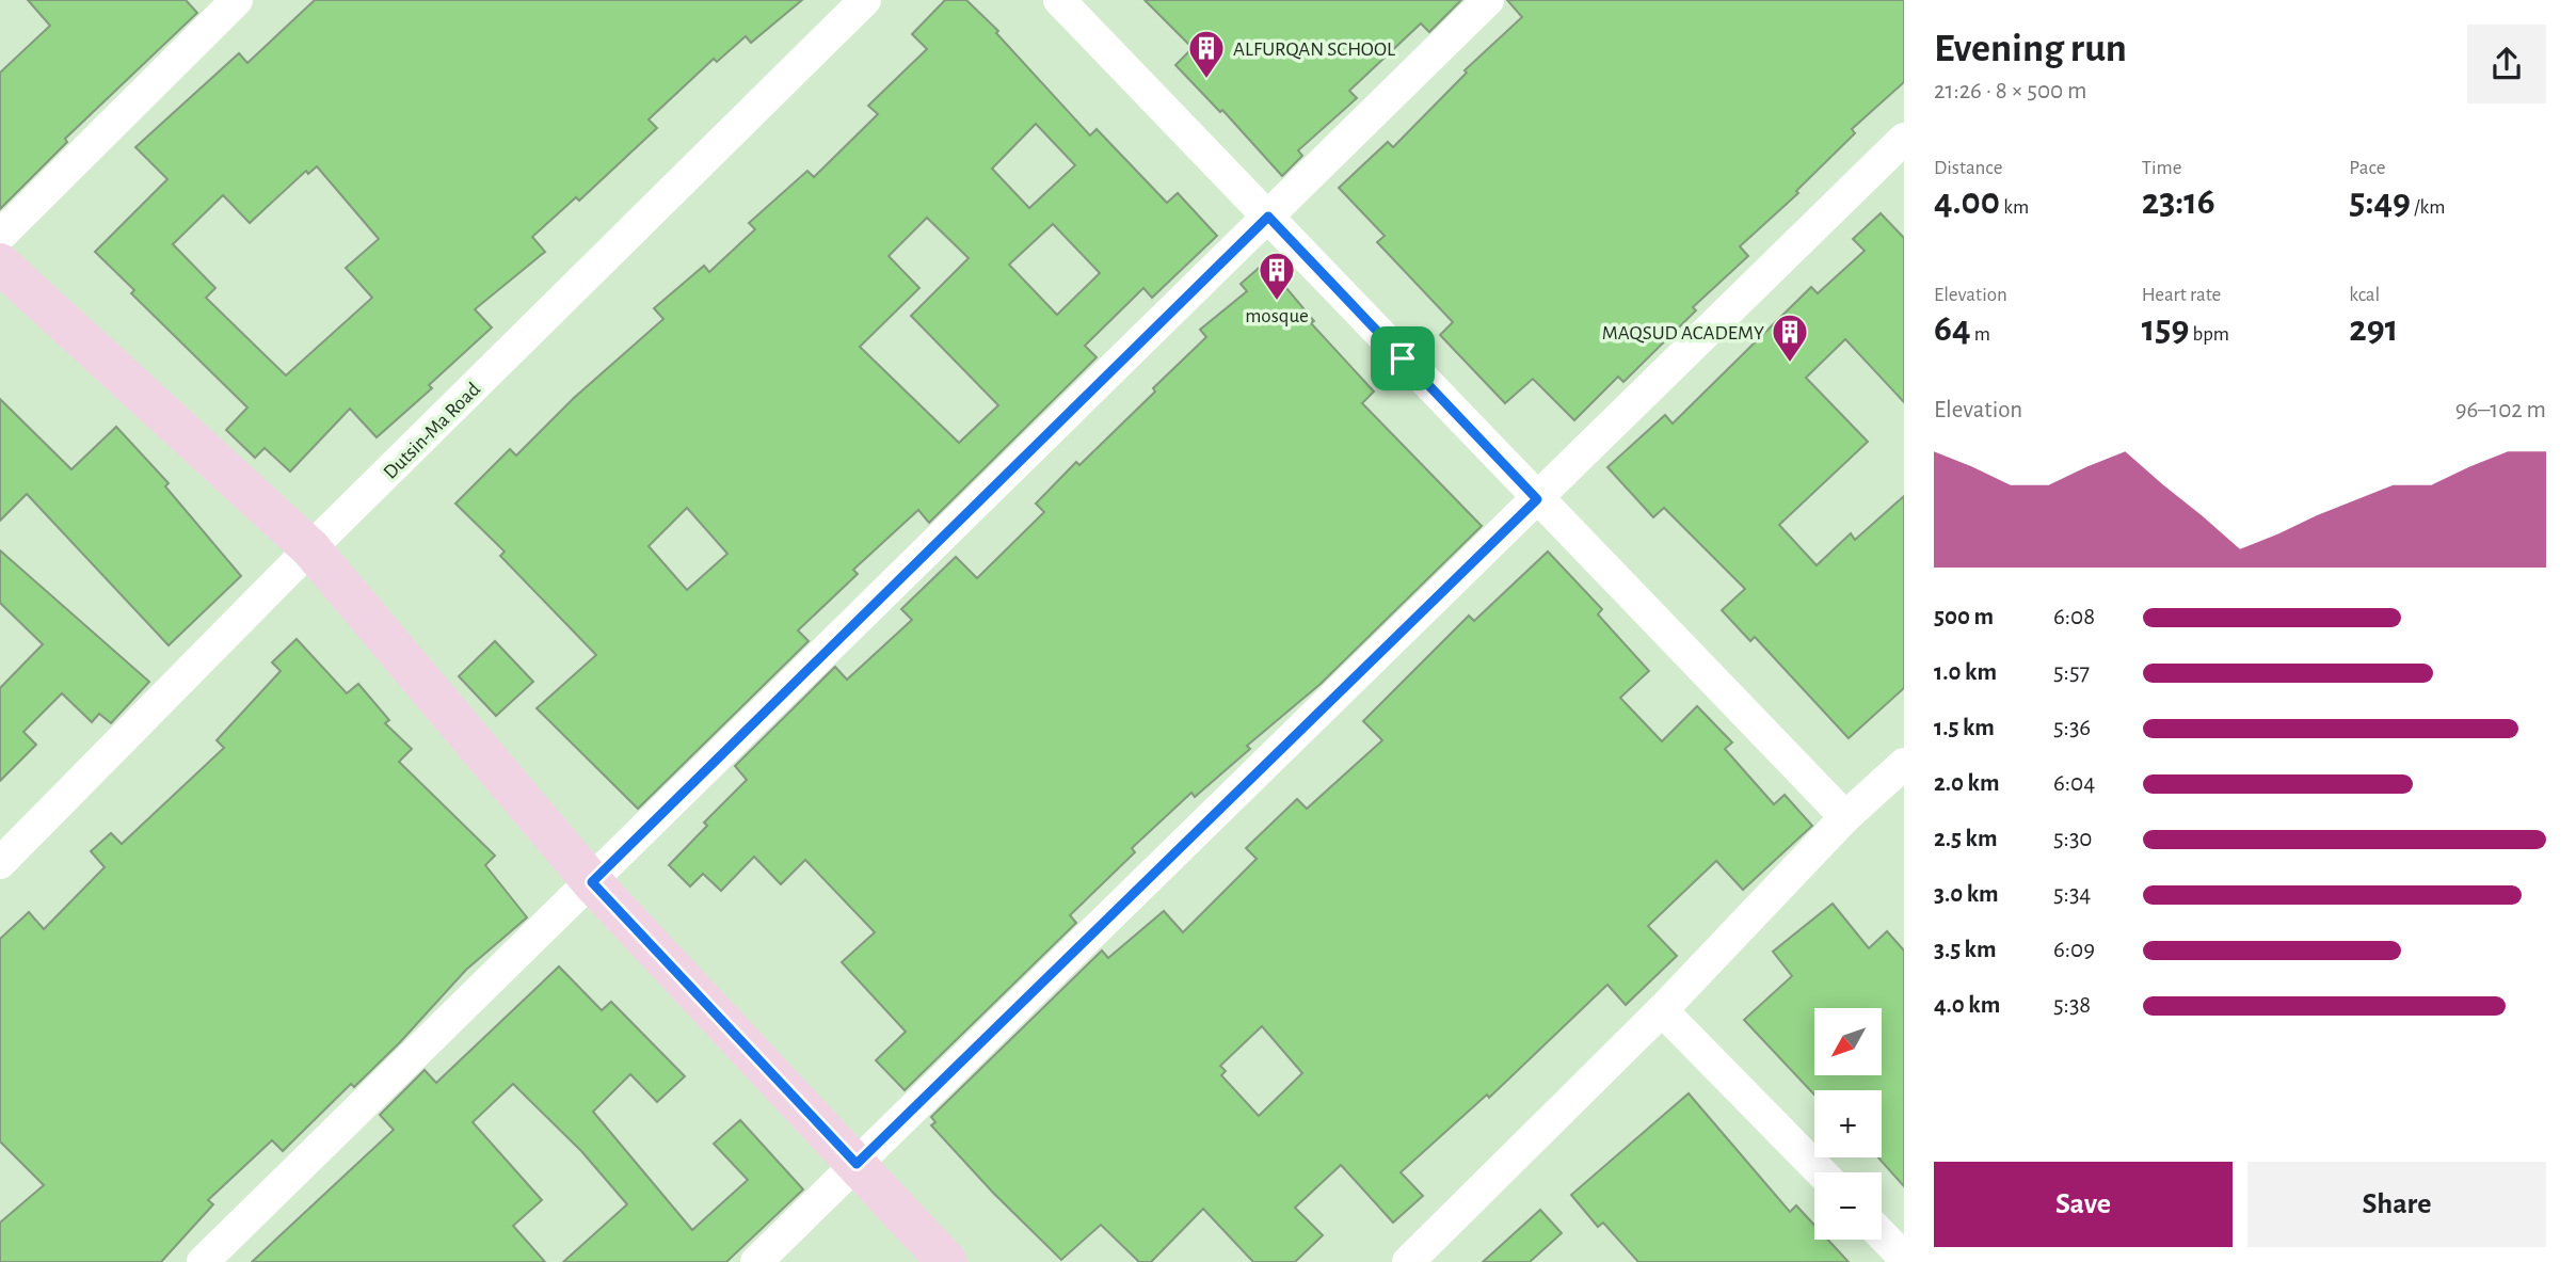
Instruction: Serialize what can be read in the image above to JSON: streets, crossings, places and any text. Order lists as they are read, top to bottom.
{
  "streets": {
    "street": ["Dutsin-Ma Road"]
  },
  "places": {
    "building": ["ALFURQAN SCHOOL", "mosque", "MAQSUD ACADEMY"]
  },
  "north": "bottom left",
  "page": {
    "heading": ["Evening run", "21:26 · 8 × 500 m"],
    "stats": [
      ["Distance", "4.00 km"],
      ["Time", "23:16"],
      ["Pace", "5:49 /km"],
      ["Elevation", "64 m"],
      ["Heart rate", "159 bpm"],
      ["kcal", "291"]
    ],
    "chart": ["Elevation", "96–102 m"],
    "list": [
      {
        "name": "500 m",
        "note": "6:08"
      },
      {
        "name": "1.0 km",
        "note": "5:57"
      },
      {
        "name": "1.5 km",
        "note": "5:36"
      },
      {
        "name": "2.0 km",
        "note": "6:04"
      },
      {
        "name": "2.5 km",
        "note": "5:30"
      },
      {
        "name": "3.0 km",
        "note": "5:34"
      },
      {
        "name": "3.5 km",
        "note": "6:09"
      },
      {
        "name": "4.0 km",
        "note": "5:38"
      }
    ],
    "map_buttons": ["+", "−"],
    "buttons": ["Save", "Share"]
  }
}
